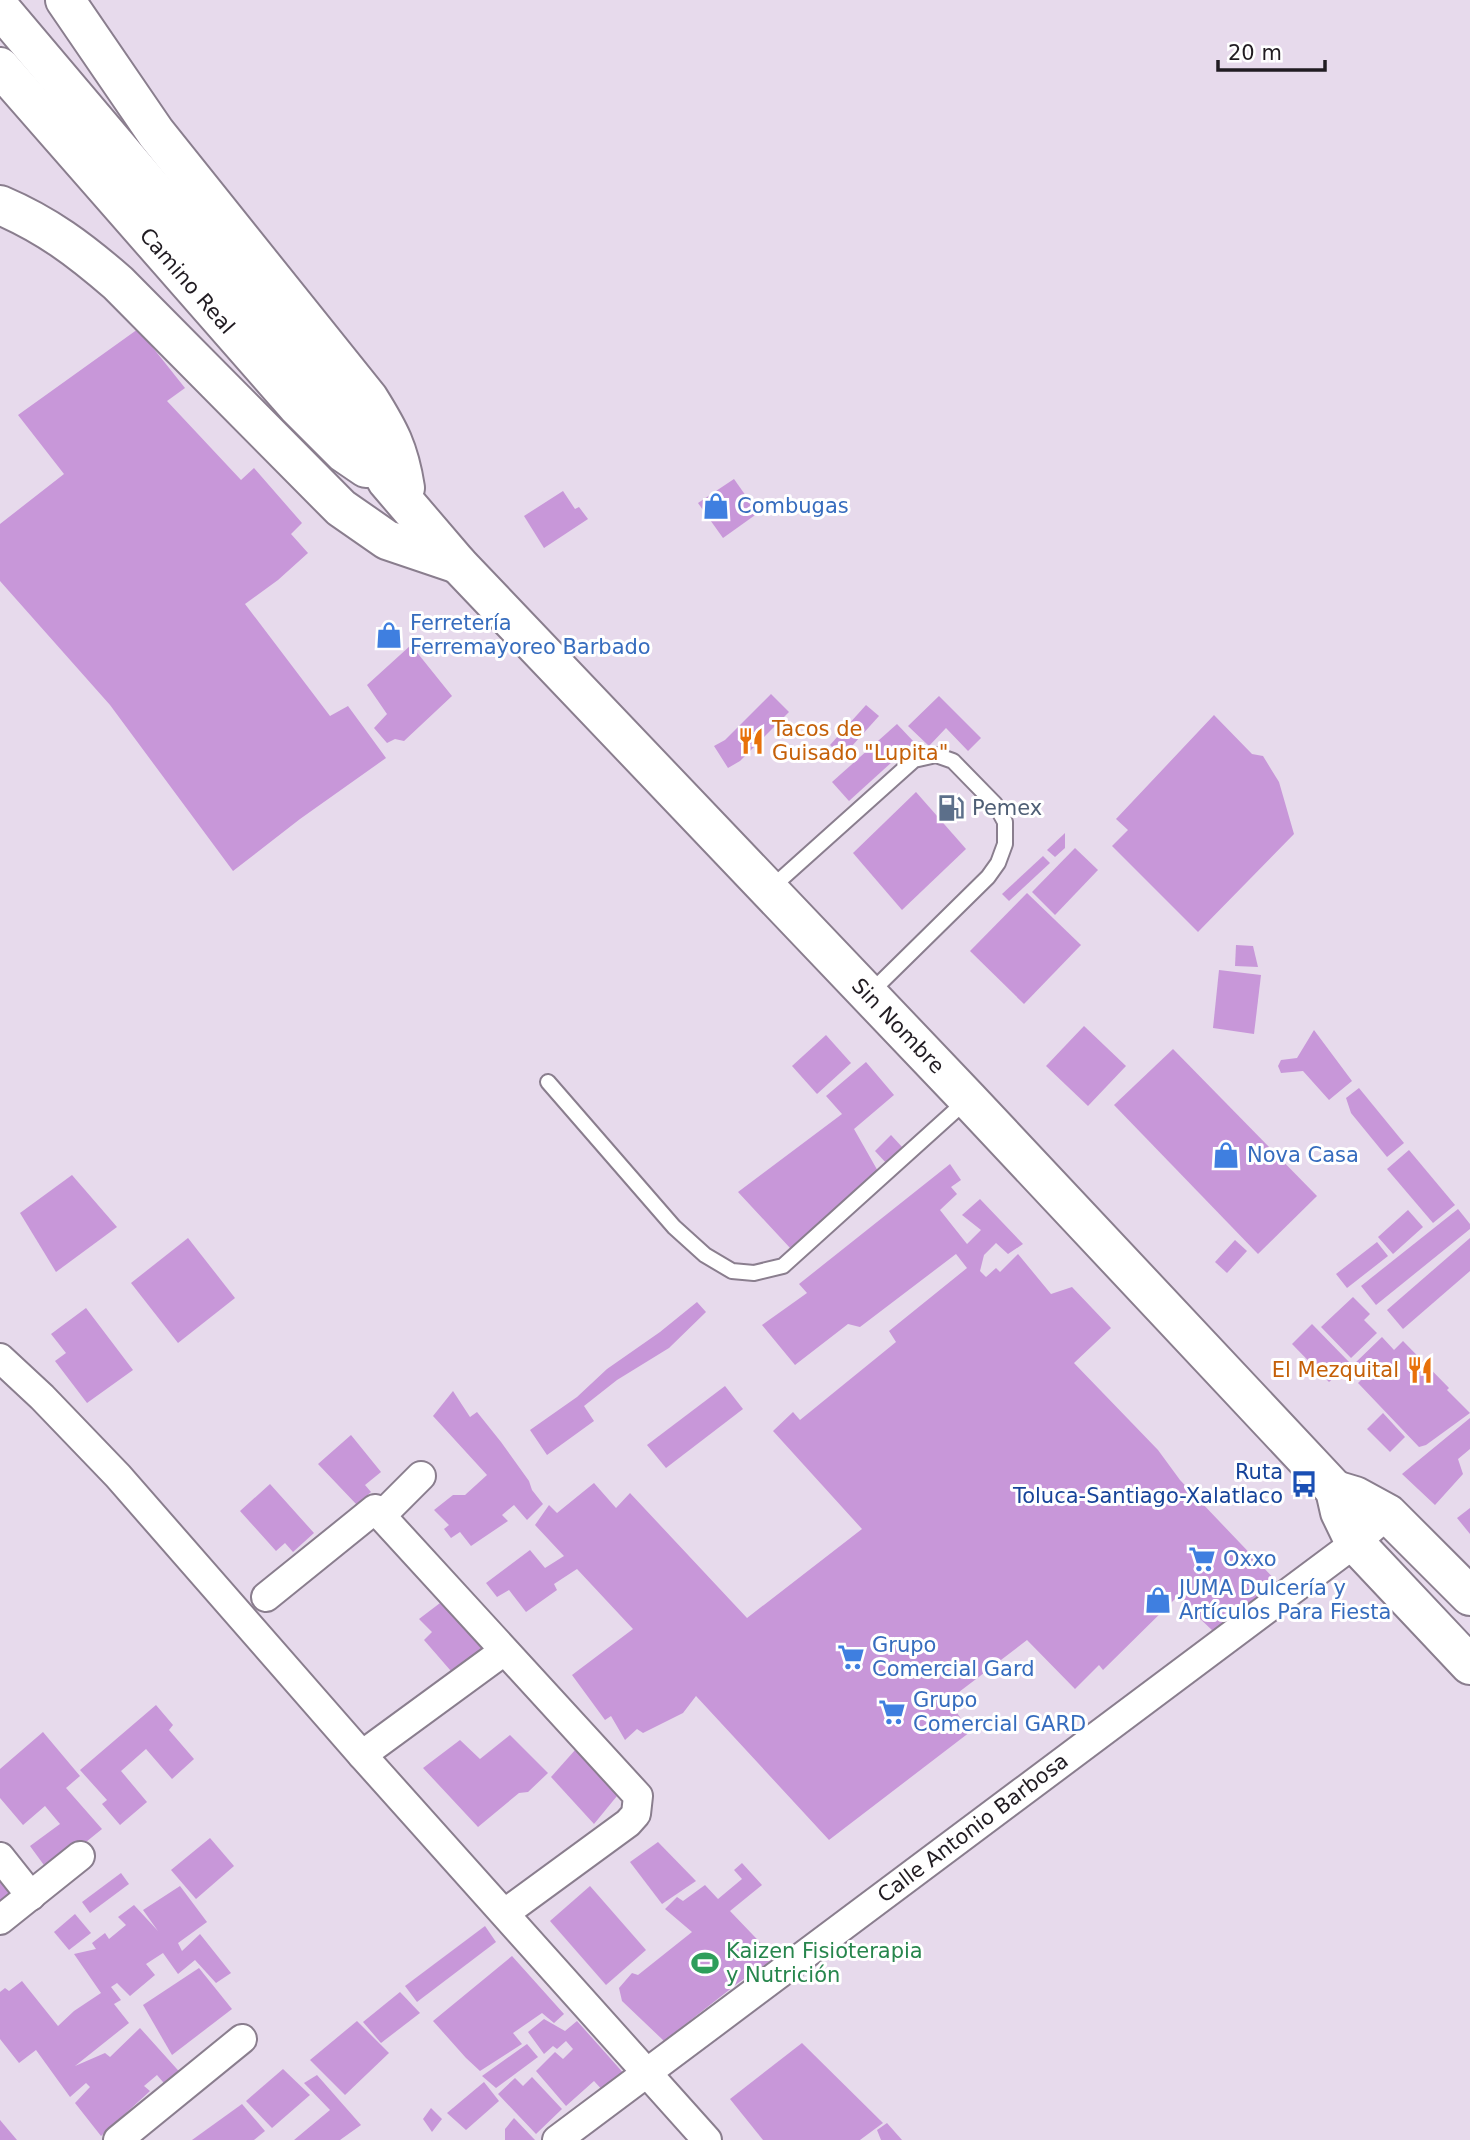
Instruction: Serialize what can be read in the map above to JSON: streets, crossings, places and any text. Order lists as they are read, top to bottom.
{
  "streets": {
    "main road": ["Camino Real", "Sin Nombre"],
    "street": ["Calle Antonio Barbosa"]
  },
  "crossings": [
    ["Camino Real", "Sin Nombre"]
  ],
  "places": {
    "shop": [
      "Combugas",
      "Ferretería Ferremayoreo Barbado",
      "Nova Casa",
      "JUMA Dulcería y Artículos Para Fiesta"
    ],
    "restaurant": ["Tacos de Guisado \"Lupita\"", "El Mezquital"],
    "fuel station": ["Pemex"],
    "bus stop": ["Ruta Toluca-Santiago-Xalatlaco"],
    "supermarket": ["Oxxo", "Grupo Comercial Gard", "Grupo Comercial GARD"],
    "sports": ["Kaizen Fisioterapia y Nutrición"]
  },
  "scale_bar": "20 m"
}
